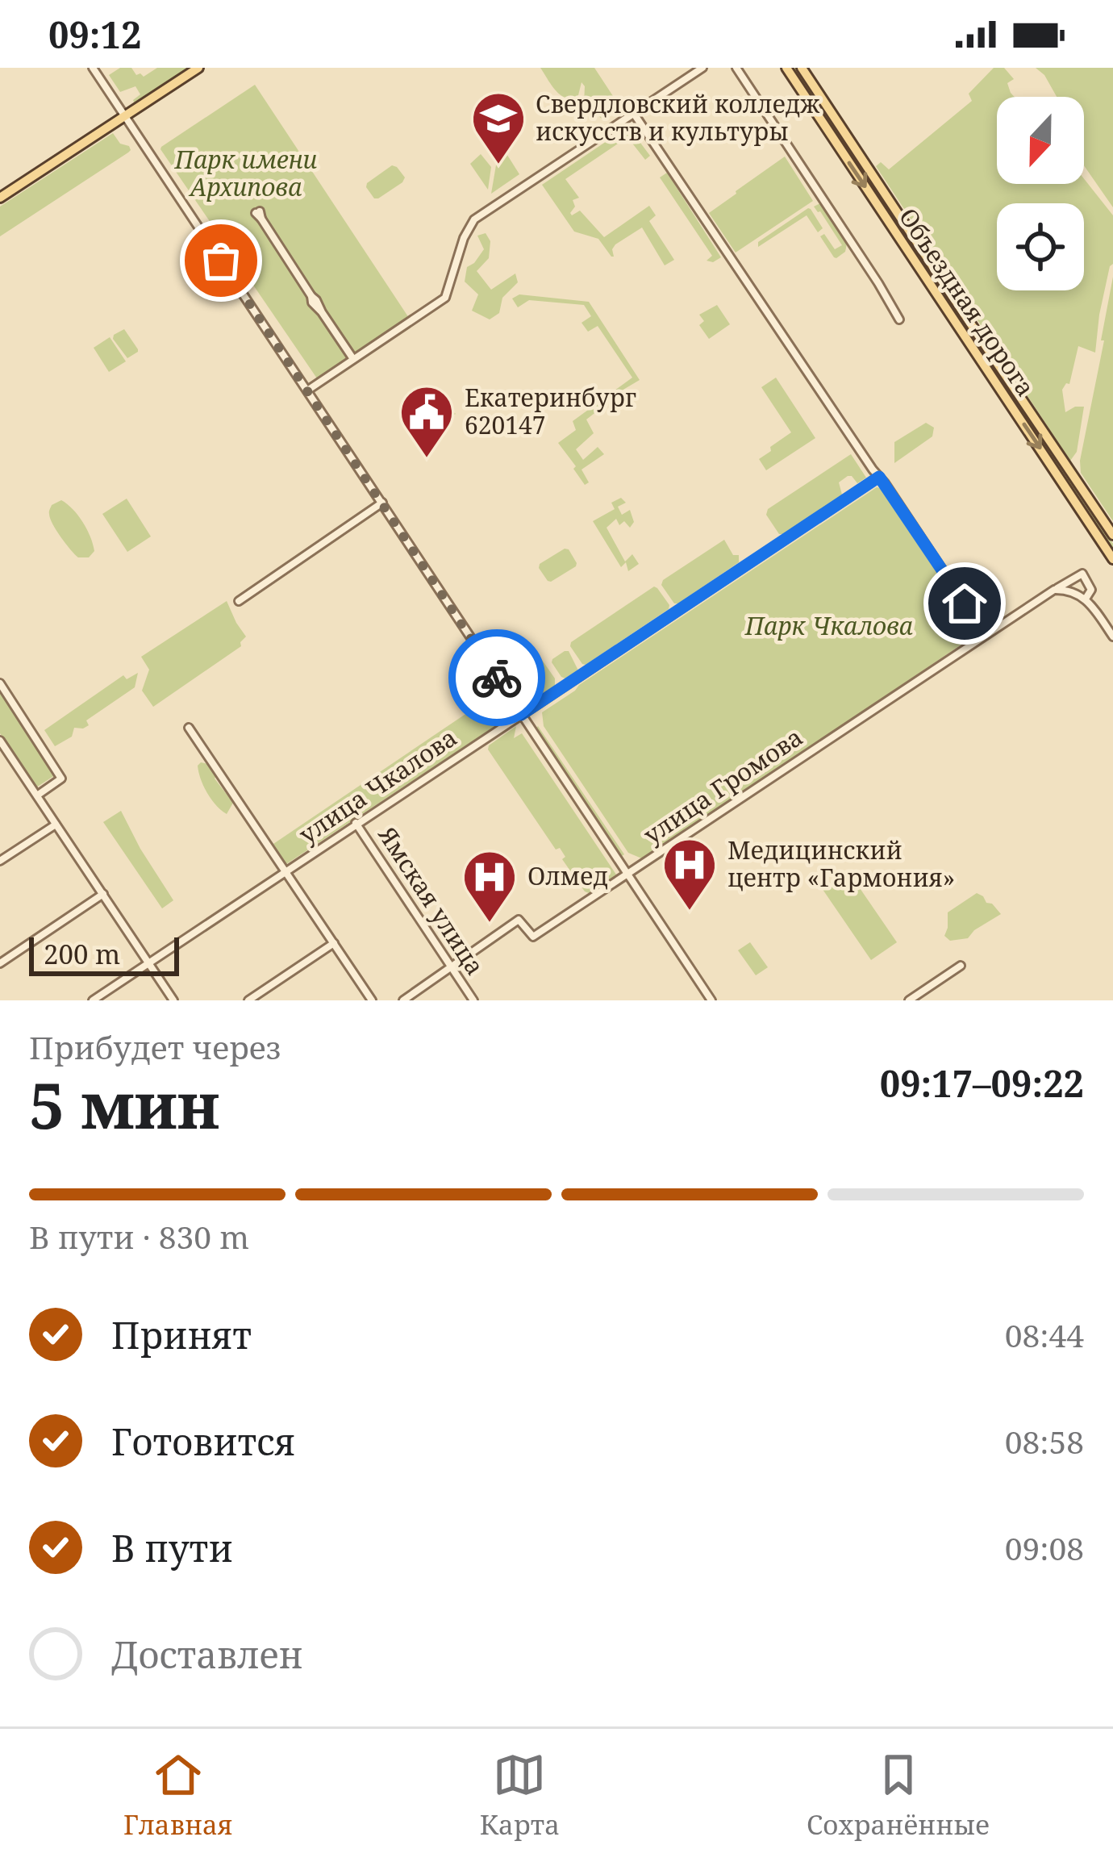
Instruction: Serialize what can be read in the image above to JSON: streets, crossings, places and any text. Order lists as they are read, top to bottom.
{
  "streets": {
    "main road": ["Объездная дорога"],
    "street": ["улица Чкалова", "улица Громова", "Ямская улица"]
  },
  "crossings": [
    ["улица Чкалова", "Ямская улица"],
    ["улица Громова", "Ямская улица"]
  ],
  "parks": ["Парк имени Архипова", "Парк Чкалова"],
  "places": {
    "school or university": ["Свердловский колледж искусств и культуры"],
    "public building": ["Екатеринбург 620147"],
    "hospital": ["Медицинский центр «Гармония»", "Олмед"]
  },
  "scale_bar": "200 m",
  "north": "bottom",
  "page": {
    "status": "09:12",
    "scale": "200 m",
    "heading": ["5 мин", "Прибудет через", "09:17–09:22"],
    "bar": "В пути · 830 m",
    "list": [
      ["Принят", "08:44"],
      ["Готовится", "08:58"],
      ["В пути", "09:08"],
      "Доставлен"
    ],
    "tabs": ["Главная", "Карта", "Сохранённые"]
  }
}
